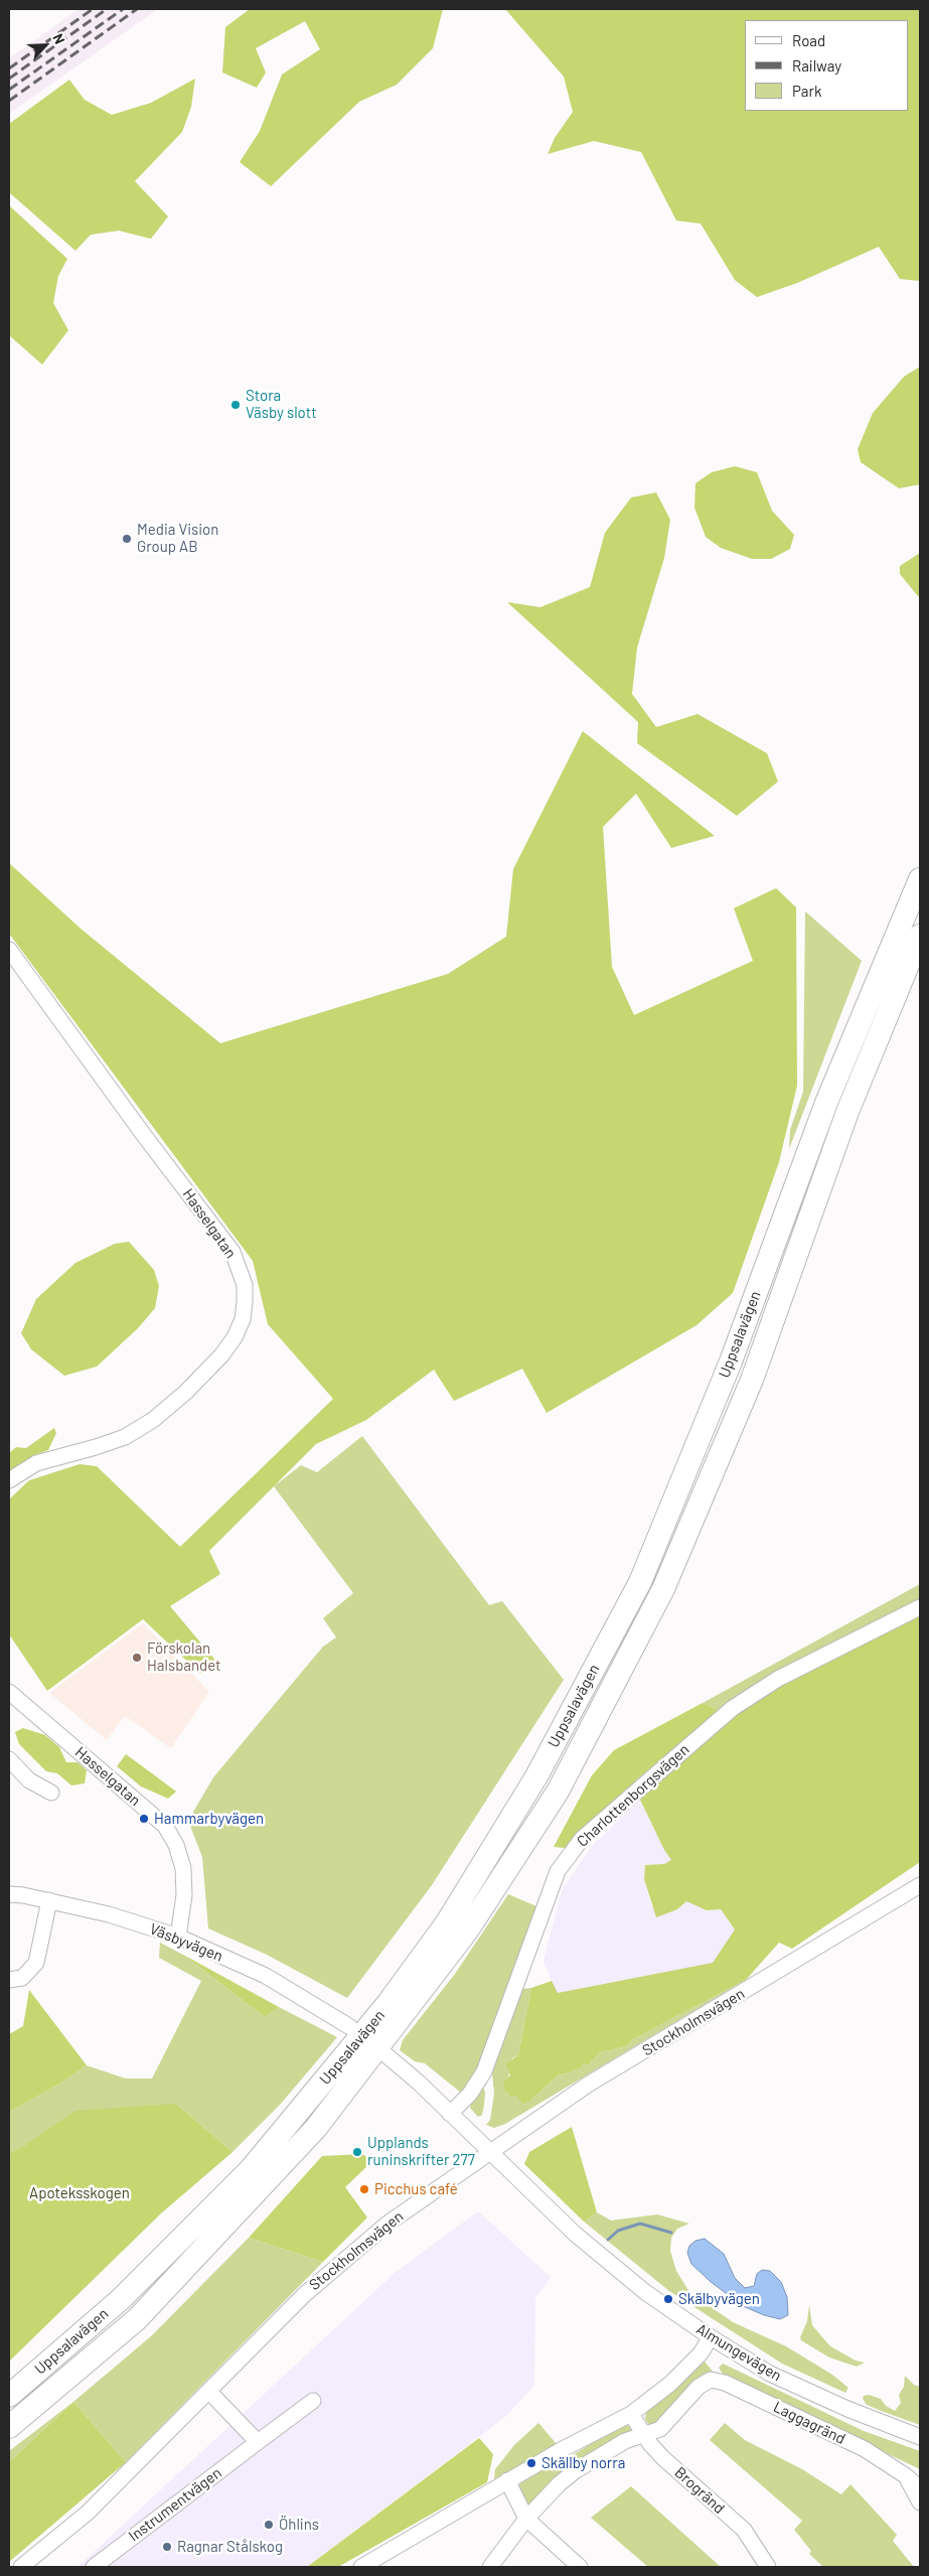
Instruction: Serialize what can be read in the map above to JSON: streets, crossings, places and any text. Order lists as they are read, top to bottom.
{
  "streets": {
    "highway": ["Uppsalavägen"],
    "street": [
      "Hasselgatan",
      "Charlottenborgsvägen",
      "Väsbyvägen",
      "Stockholmsvägen",
      "Almungevägen",
      "Laggagränd",
      "Brogränd",
      "Instrumentvägen"
    ]
  },
  "crossings": [
    ["Hasselgatan", "Väsbyvägen"],
    ["Stockholmsvägen", "Almungevägen"],
    ["Laggagränd", "Brogränd"]
  ],
  "parks": ["Apoteksskogen"],
  "places": [
    "Stora Väsby slott",
    "Media Vision Group AB",
    "Förskolan Halsbandet",
    "Hammarbyvägen",
    "Upplands runinskrifter 277",
    "Picchus café",
    "Skälbyvägen",
    "Skällby norra",
    "Öhlins",
    "Ragnar Stålskog"
  ],
  "legend": ["Road", "Railway", "Park"],
  "north": "top right"
}
